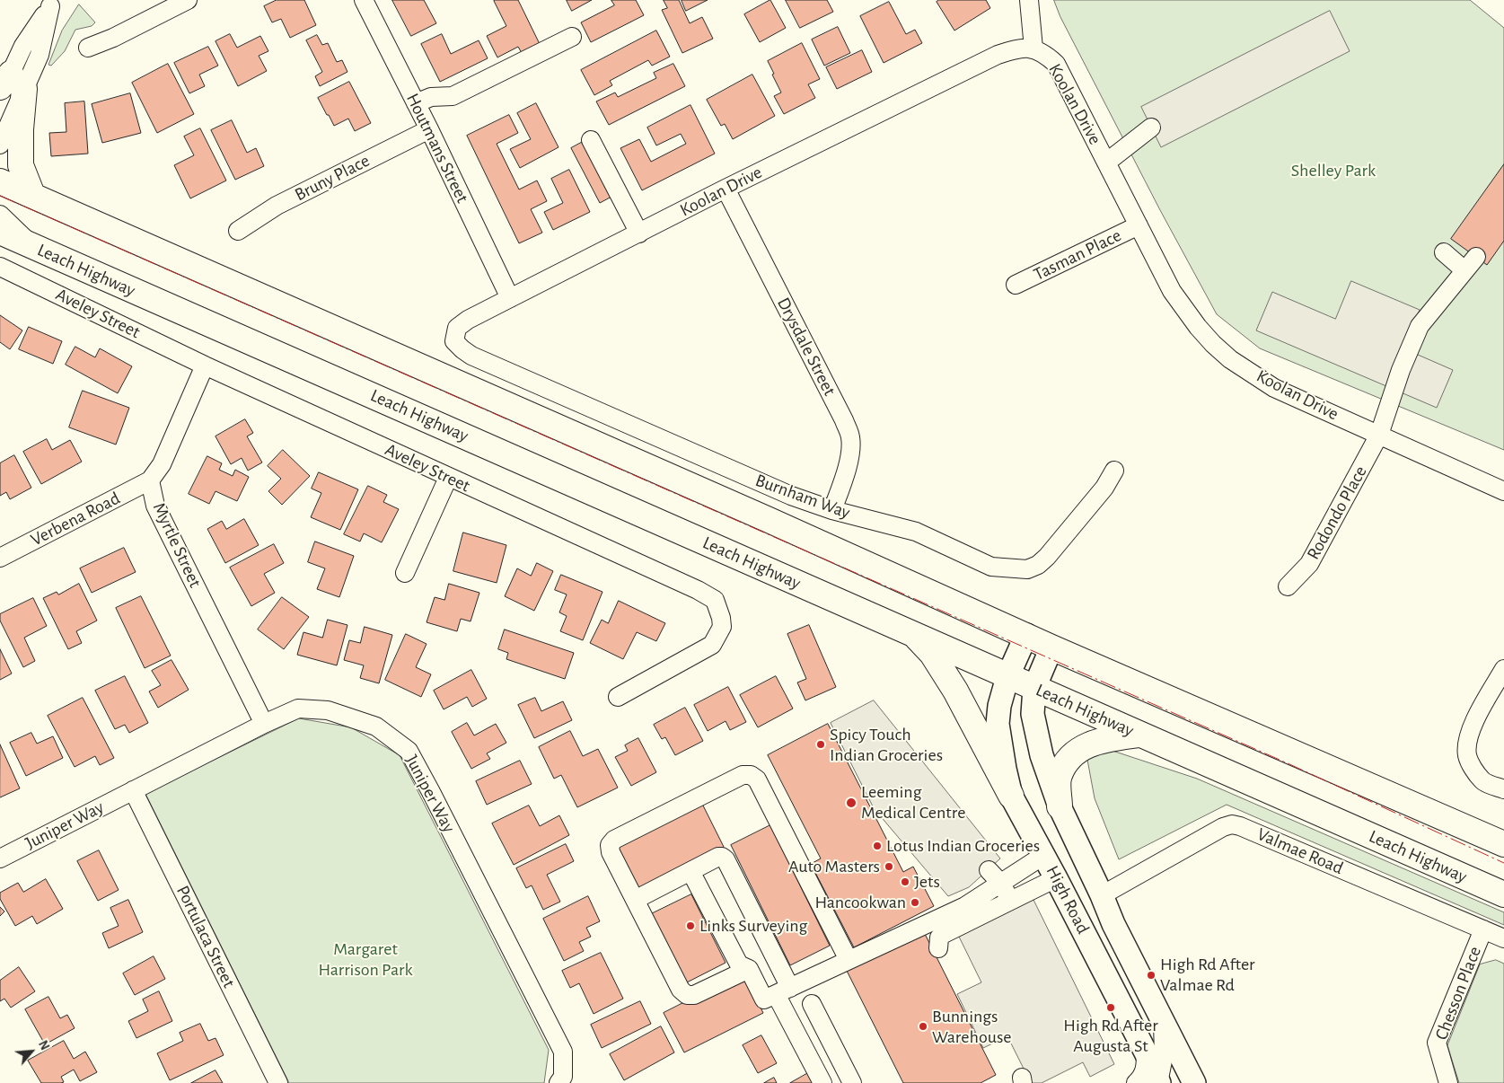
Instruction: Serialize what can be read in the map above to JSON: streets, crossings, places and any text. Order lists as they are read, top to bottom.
{
  "streets": {
    "highway": ["Leach Highway"],
    "main road": ["High Road"],
    "street": [
      "Koolan Drive",
      "Houtmans Street",
      "Bruny Place",
      "Tasman Place",
      "Aveley Street",
      "Drysdale Street",
      "Burnham Way",
      "Rodondo Place",
      "Verbena Road",
      "Myrtle Street",
      "Juniper Way",
      "Valmae Road",
      "Portulaca Street",
      "Chesson Place"
    ]
  },
  "crossings": [
    ["Koolan Drive", "Houtmans Street"],
    ["Koolan Drive", "Tasman Place"],
    ["Koolan Drive", "Drysdale Street"],
    ["Koolan Drive", "Burnham Way"],
    ["Koolan Drive", "Rodondo Place"],
    ["Houtmans Street", "Bruny Place"],
    ["Leach Highway", "High Road"],
    ["Aveley Street", "Myrtle Street"],
    ["Drysdale Street", "Burnham Way"],
    ["Verbena Road", "Myrtle Street"],
    ["Myrtle Street", "Juniper Way"],
    ["Juniper Way", "Portulaca Street"],
    ["Valmae Road", "High Road"],
    ["Valmae Road", "Chesson Place"]
  ],
  "parks": ["Shelley Park", "Margaret Harrison Park"],
  "places": [
    "Spicy Touch Indian Groceries",
    "Leeming Medical Centre",
    "Lotus Indian Groceries",
    "Auto Masters",
    "Jets",
    "Hancookwan",
    "Links Surveying",
    "High Rd After Valmae Rd",
    "High Rd After Augusta St",
    "Bunnings Warehouse"
  ],
  "north": "top right"
}
